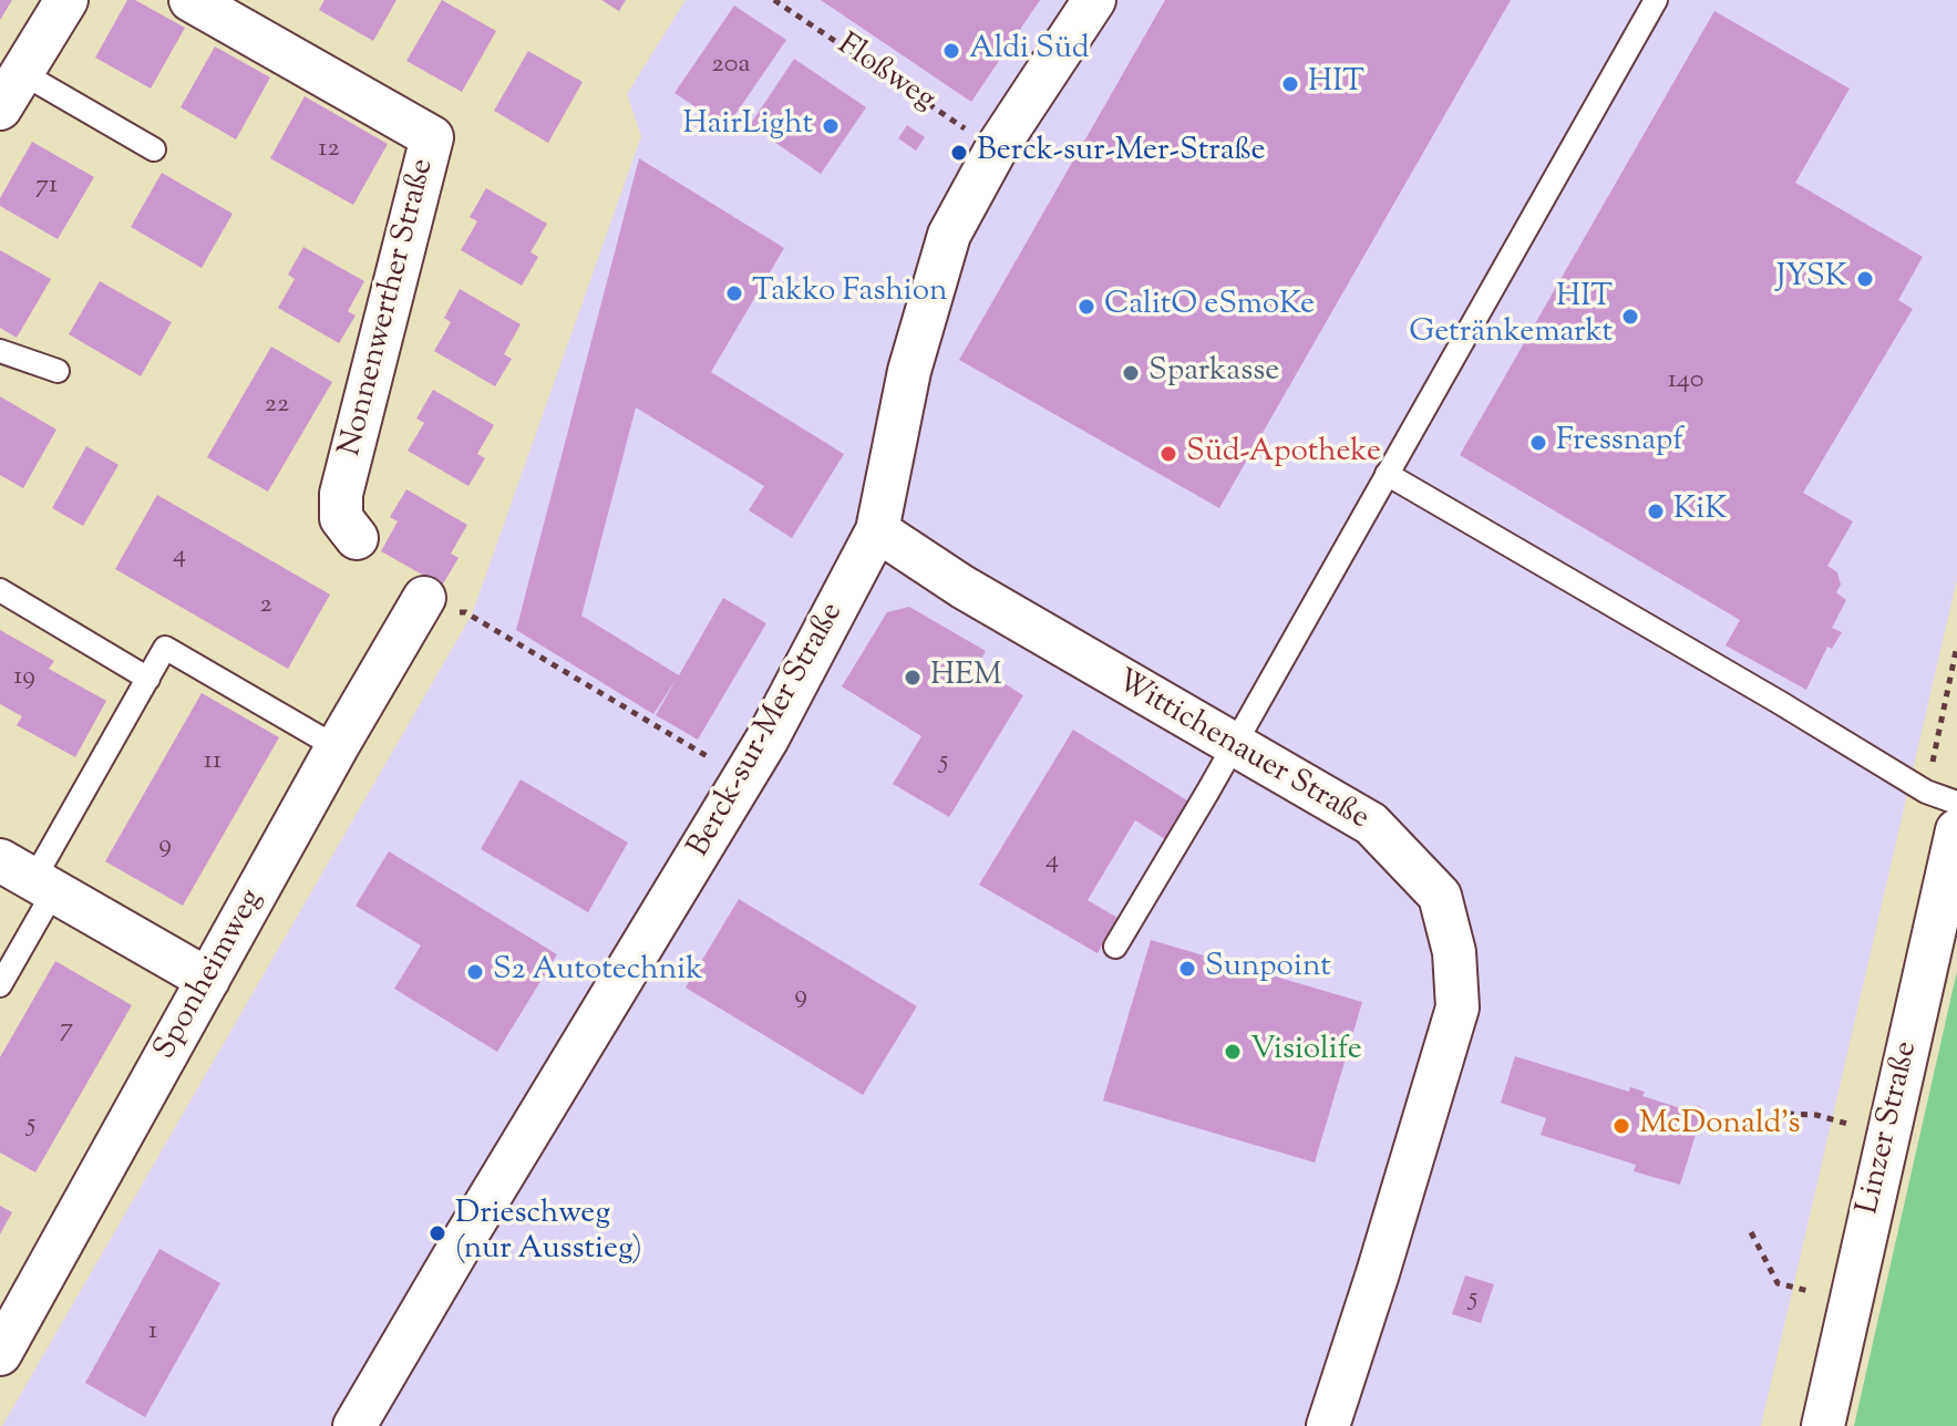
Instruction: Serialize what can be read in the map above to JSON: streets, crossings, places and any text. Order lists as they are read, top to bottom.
{
  "streets": {
    "street": [
      "Nonnenwerther Straße",
      "Berck-sur-Mer Straße",
      "Wittichenauer Straße",
      "Sponheimweg",
      "Linzer Straße"
    ],
    "path": ["Floßweg"]
  },
  "crossings": [
    ["Floßweg", "Berck-sur-Mer Straße"],
    ["Berck-sur-Mer Straße", "Wittichenauer Straße"]
  ],
  "places": [
    "Aldi Süd",
    "HIT",
    "HairLight",
    "Berck-sur-Mer-Straße",
    "JYSK",
    "Takko Fashion",
    "CalitO eSmoKe",
    "HIT Getränkemarkt",
    "Sparkasse",
    "Fressnapf",
    "Süd-Apotheke",
    "KiK",
    "HEM",
    "Sunpoint",
    "S2 Autotechnik",
    "Visiolife",
    "McDonald's",
    "Drieschweg (nur Ausstieg)"
  ],
  "house_numbers": [
    "20a",
    "12",
    "71",
    "140",
    "22",
    "4",
    "2",
    "19",
    "11",
    "5",
    "9",
    "4",
    "9",
    "7",
    "5",
    "5",
    "1"
  ]
}
